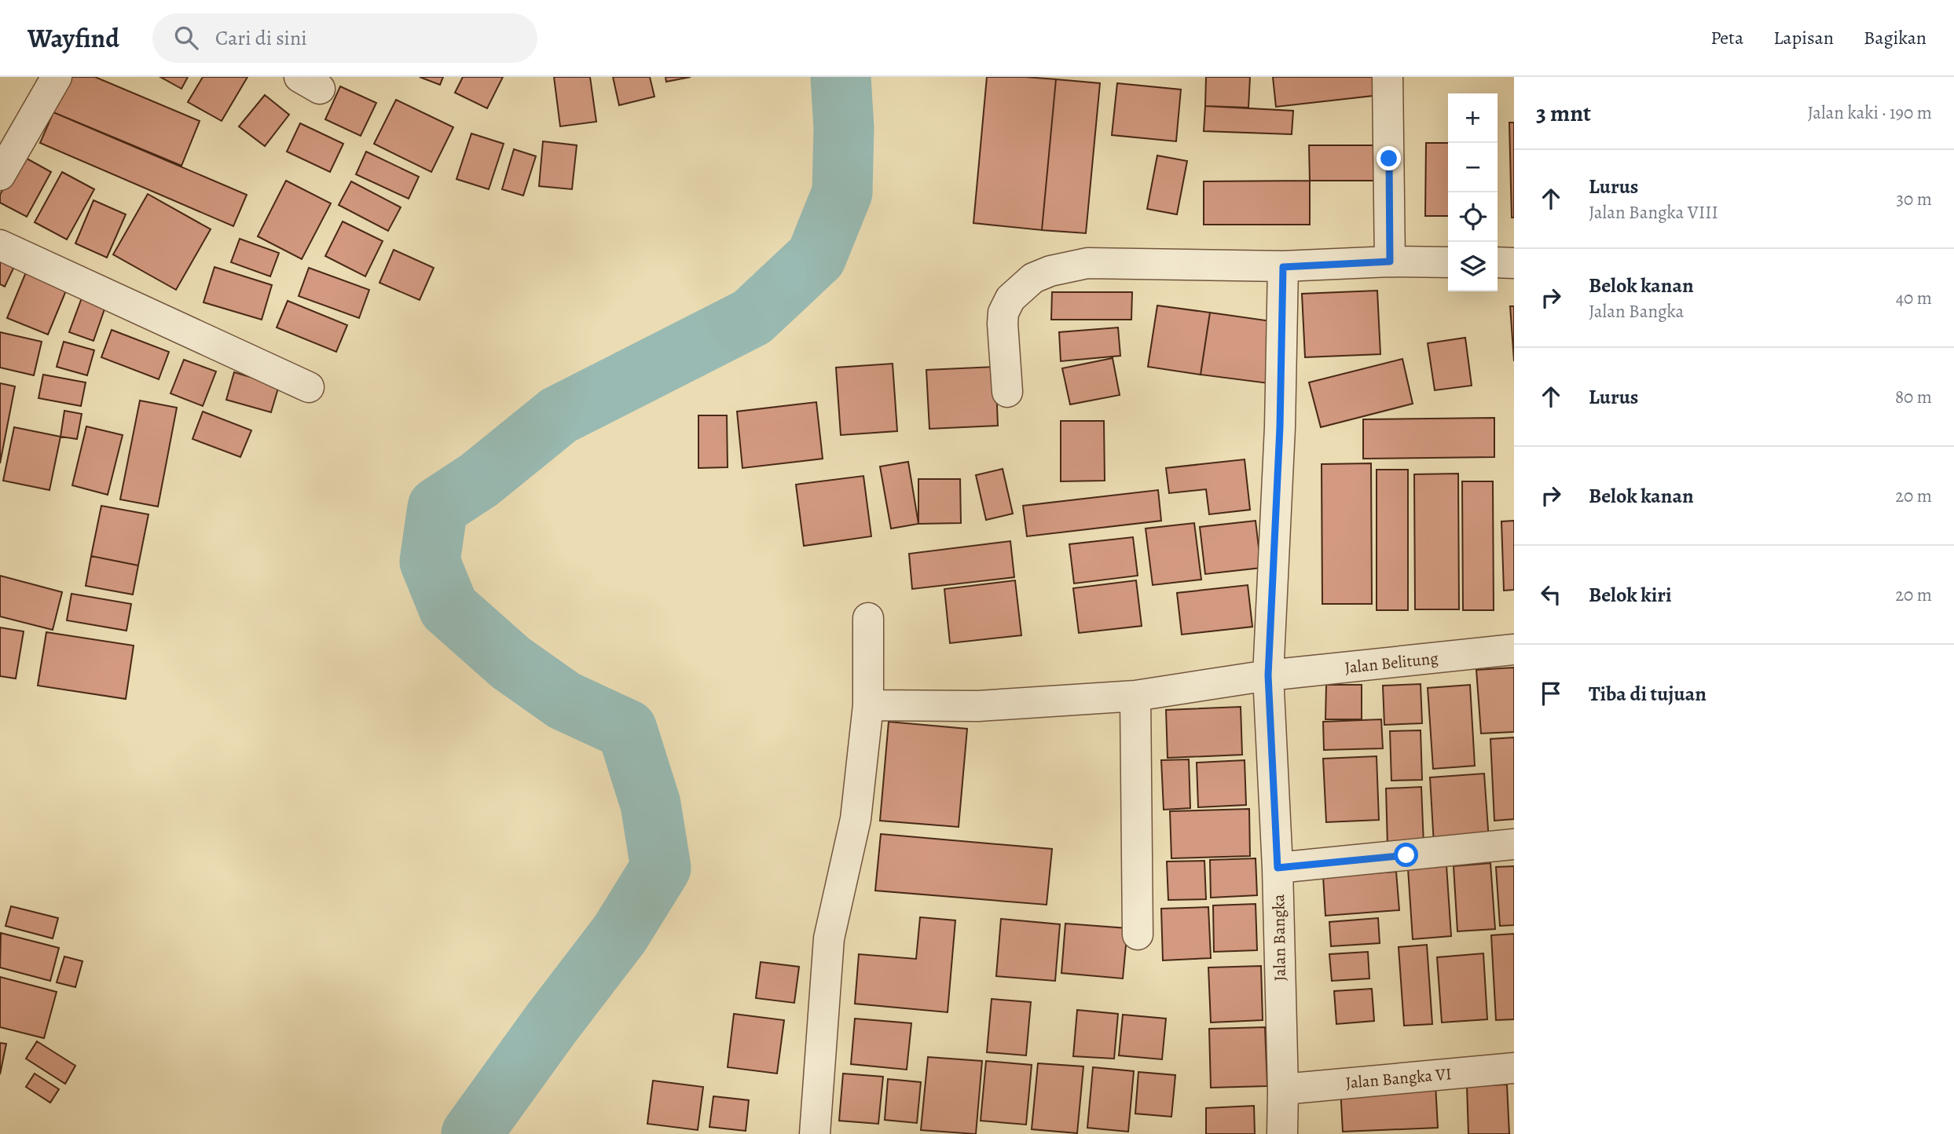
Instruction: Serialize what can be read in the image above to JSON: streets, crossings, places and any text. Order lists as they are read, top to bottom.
{
  "streets": {
    "street": ["Jalan Belitung", "Jalan Bangka", "Jalan Bangka VI"]
  },
  "crossings": [
    ["Jalan Belitung", "Jalan Bangka"],
    ["Jalan Bangka", "Jalan Bangka VI"]
  ],
  "page": {
    "header": "Wayfind",
    "search": "Cari di sini",
    "nav": ["Peta", "Lapisan", "Bagikan"],
    "heading": ["3 mnt", "Jalan kaki · 190 m"],
    "map_buttons": ["+", "−"],
    "list": [
      ["Lurus", "Jalan Bangka VIII", "30 m"],
      ["Belok kanan", "Jalan Bangka", "40 m"],
      ["Lurus", "80 m"],
      ["Belok kanan", "20 m"],
      ["Belok kiri", "20 m"],
      "Tiba di tujuan"
    ]
  }
}
